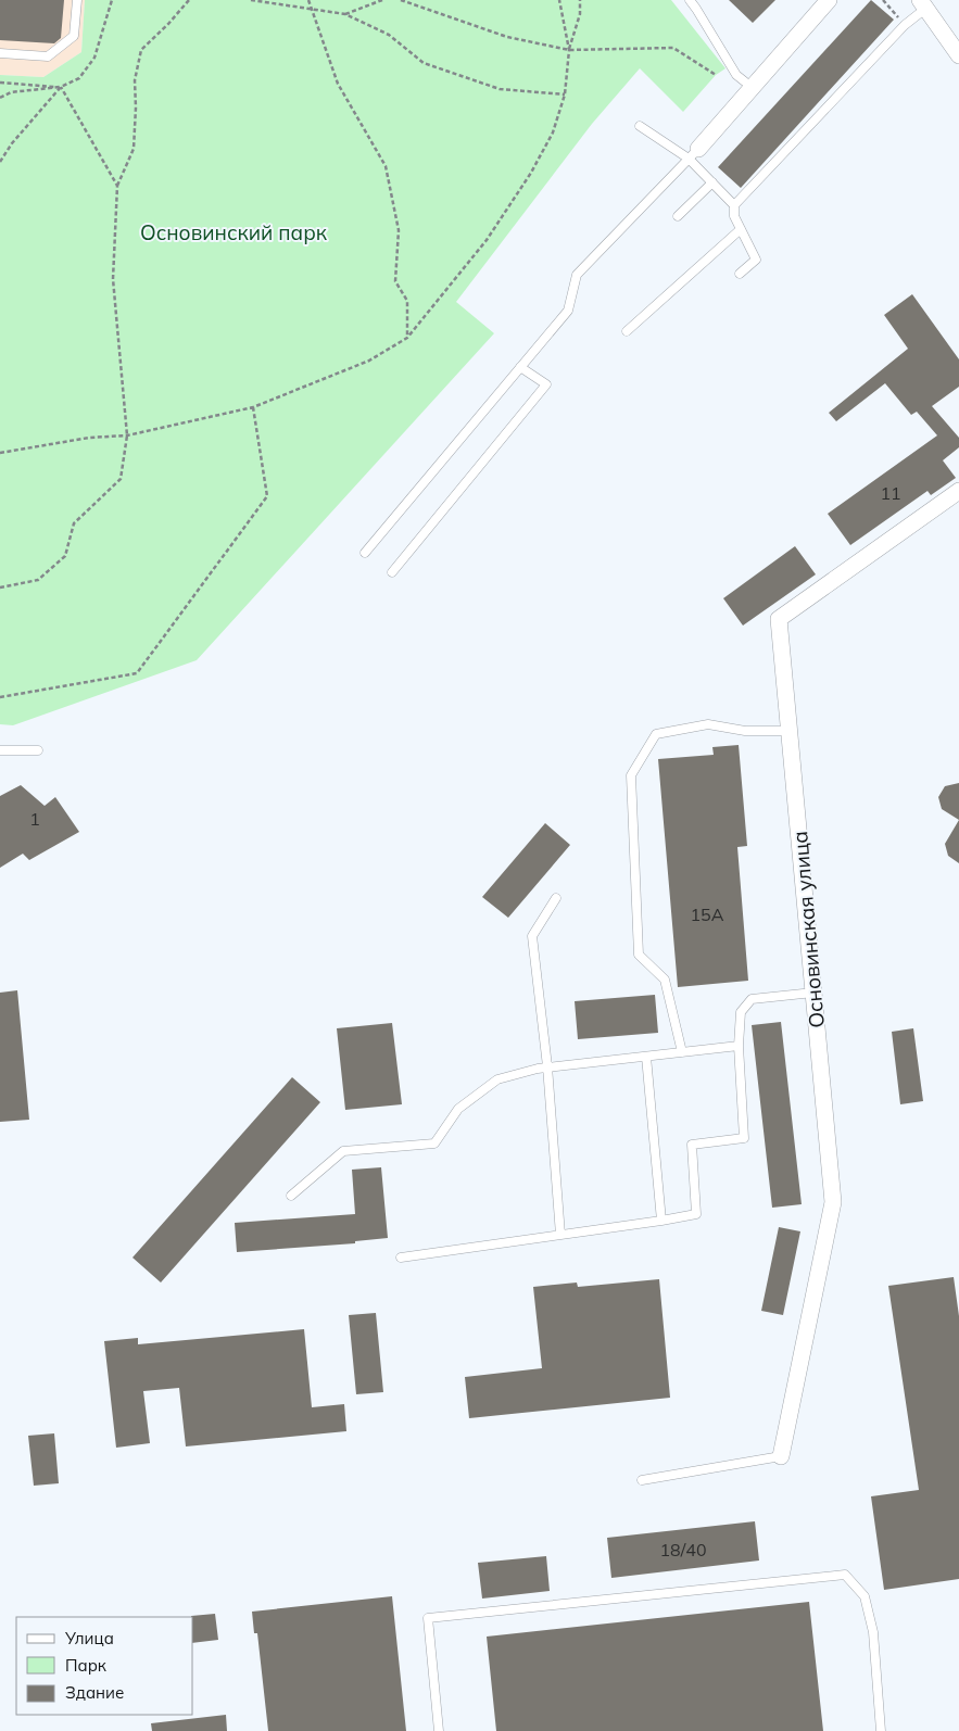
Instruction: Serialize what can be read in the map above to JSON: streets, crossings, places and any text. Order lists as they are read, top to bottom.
{
  "streets": {
    "street": ["Основинская улица"]
  },
  "parks": ["Основинский парк"],
  "house_numbers": [
    "11",
    "1",
    "15А",
    "18/40"
  ],
  "legend": ["Улица", "Парк", "Здание"]
}
